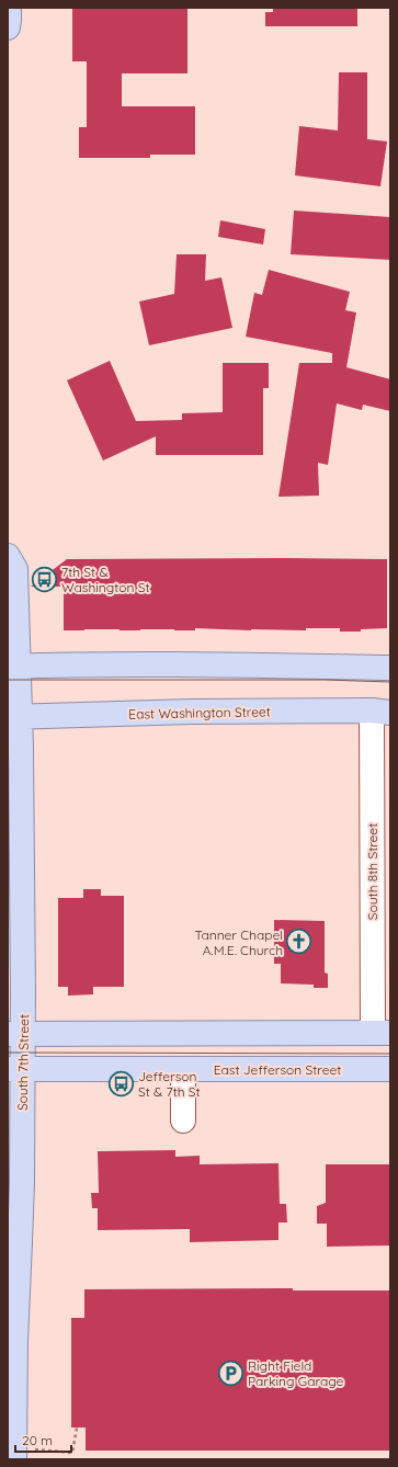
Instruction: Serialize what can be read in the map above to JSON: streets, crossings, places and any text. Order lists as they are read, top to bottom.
{
  "streets": {
    "main road": ["East Washington Street", "South 7th Street", "East Jefferson Street"],
    "street": ["South 8th Street"]
  },
  "crossings": [
    ["East Washington Street", "South 8th Street"],
    ["East Washington Street", "South 7th Street"],
    ["South 7th Street", "East Jefferson Street"]
  ],
  "places": {
    "bus stop": ["7th St & Washington St", "Jefferson St & 7th St"],
    "church": ["Tanner Chapel A.M.E. Church"],
    "parking": ["Right Field Parking Garage"]
  },
  "scale_bar": "20 m"
}
